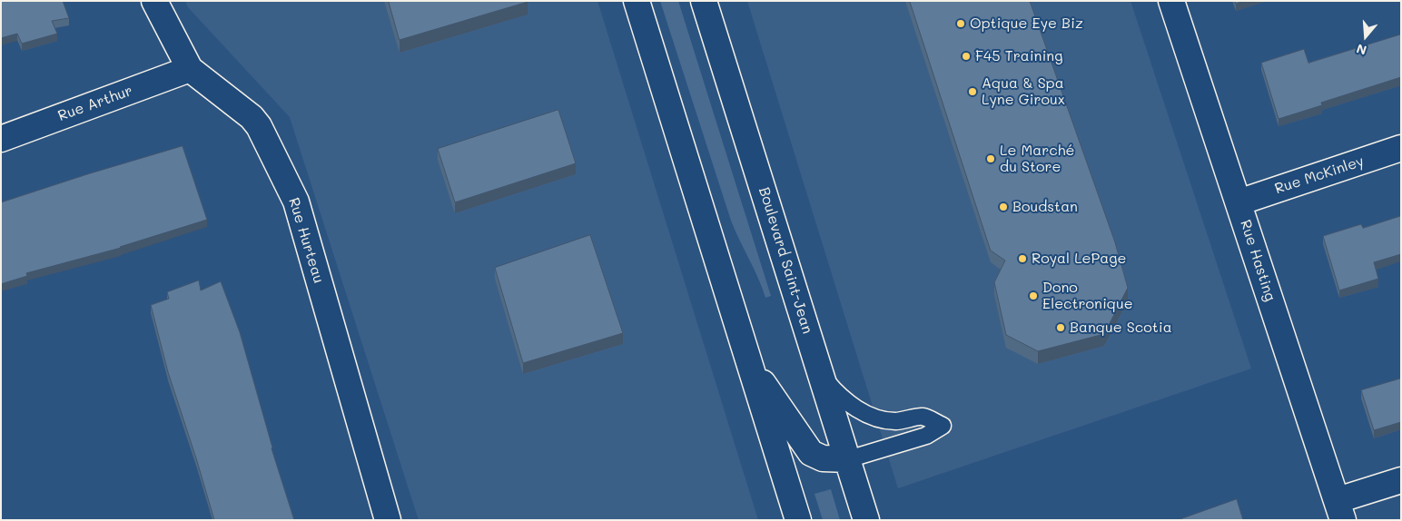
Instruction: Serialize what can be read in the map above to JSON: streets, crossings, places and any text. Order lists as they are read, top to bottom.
{
  "streets": {
    "street": [
      "Rue Arthur",
      "Rue McKinley",
      "Rue Hurteau",
      "Boulevard Saint-Jean",
      "Rue Hasting"
    ]
  },
  "crossings": [
    ["Rue Arthur", "Rue Hurteau"],
    ["Rue McKinley", "Rue Hasting"]
  ],
  "places": [
    "Optique Eye Biz",
    "F45 Training",
    "Aqua & Spa Lyne Giroux",
    "Le Marché du Store",
    "Boudstan",
    "Royal LePage",
    "Dono Electronique",
    "Banque Scotia"
  ],
  "north": "bottom"
}
